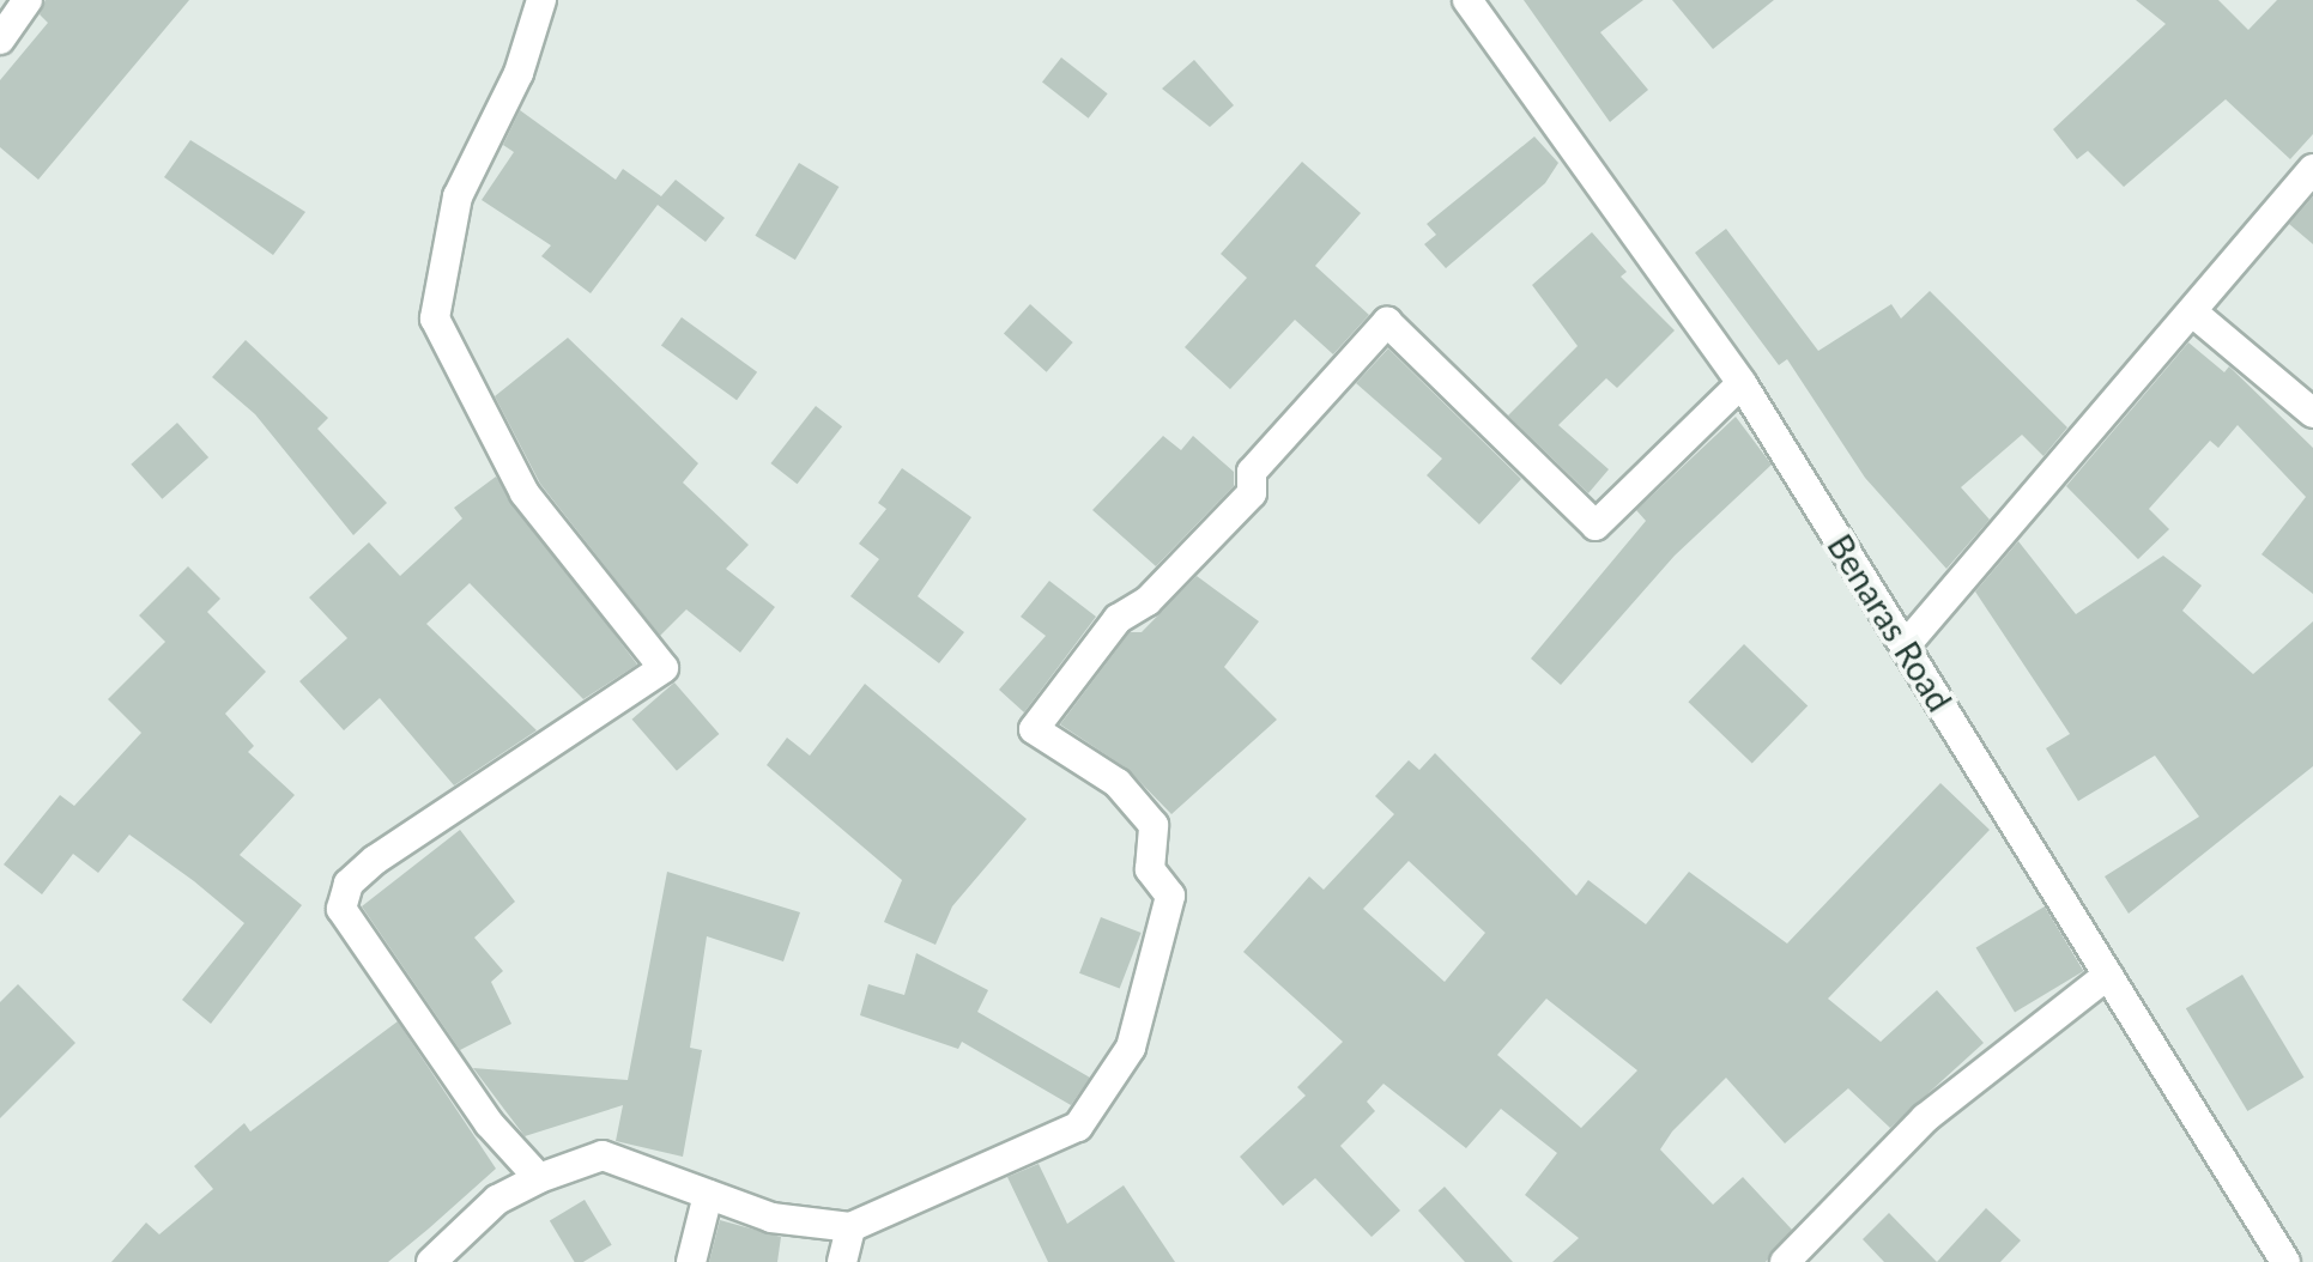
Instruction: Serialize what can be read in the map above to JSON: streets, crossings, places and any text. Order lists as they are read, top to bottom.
{
  "streets": {
    "street": ["Benaras Road"]
  }
}
